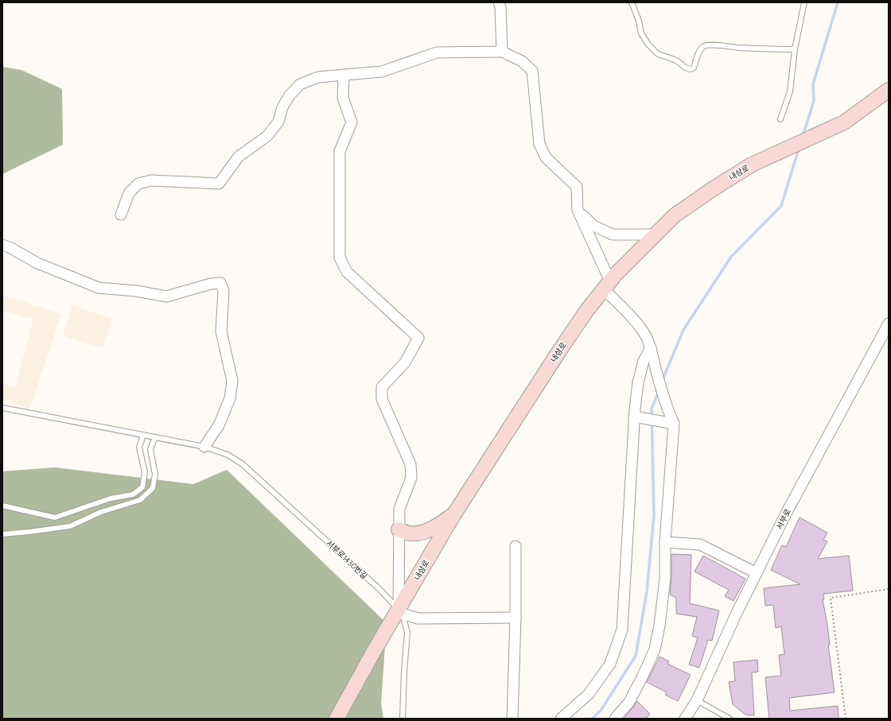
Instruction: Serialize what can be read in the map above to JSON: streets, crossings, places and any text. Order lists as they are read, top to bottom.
{
  "streets": {
    "main road": ["내삼로"],
    "street": ["서부로"],
    "lane": ["서부로1430번길"]
  },
  "crossings": [
    ["내삼로", "서부로1430번길"]
  ]
}
